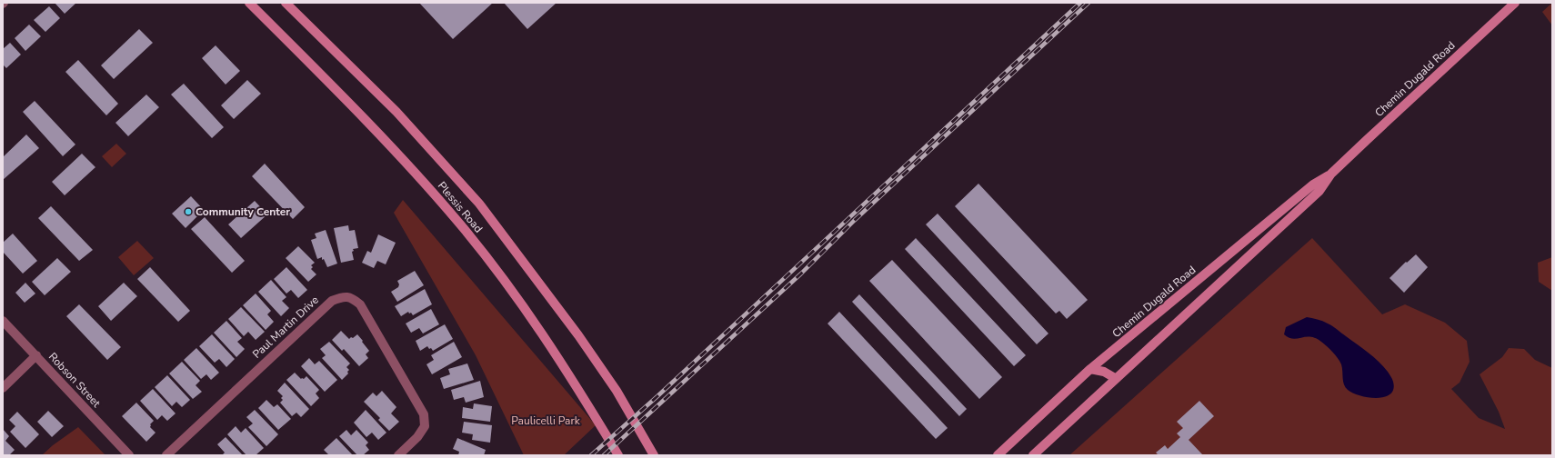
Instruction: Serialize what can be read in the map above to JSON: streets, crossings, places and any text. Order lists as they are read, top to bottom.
{
  "streets": {
    "main road": ["Chemin Dugald Road", "Plessis Road"],
    "street": ["Paul Martin Drive", "Robson Street"]
  },
  "parks": ["Paulicelli Park"],
  "places": ["Community Center"]
}
